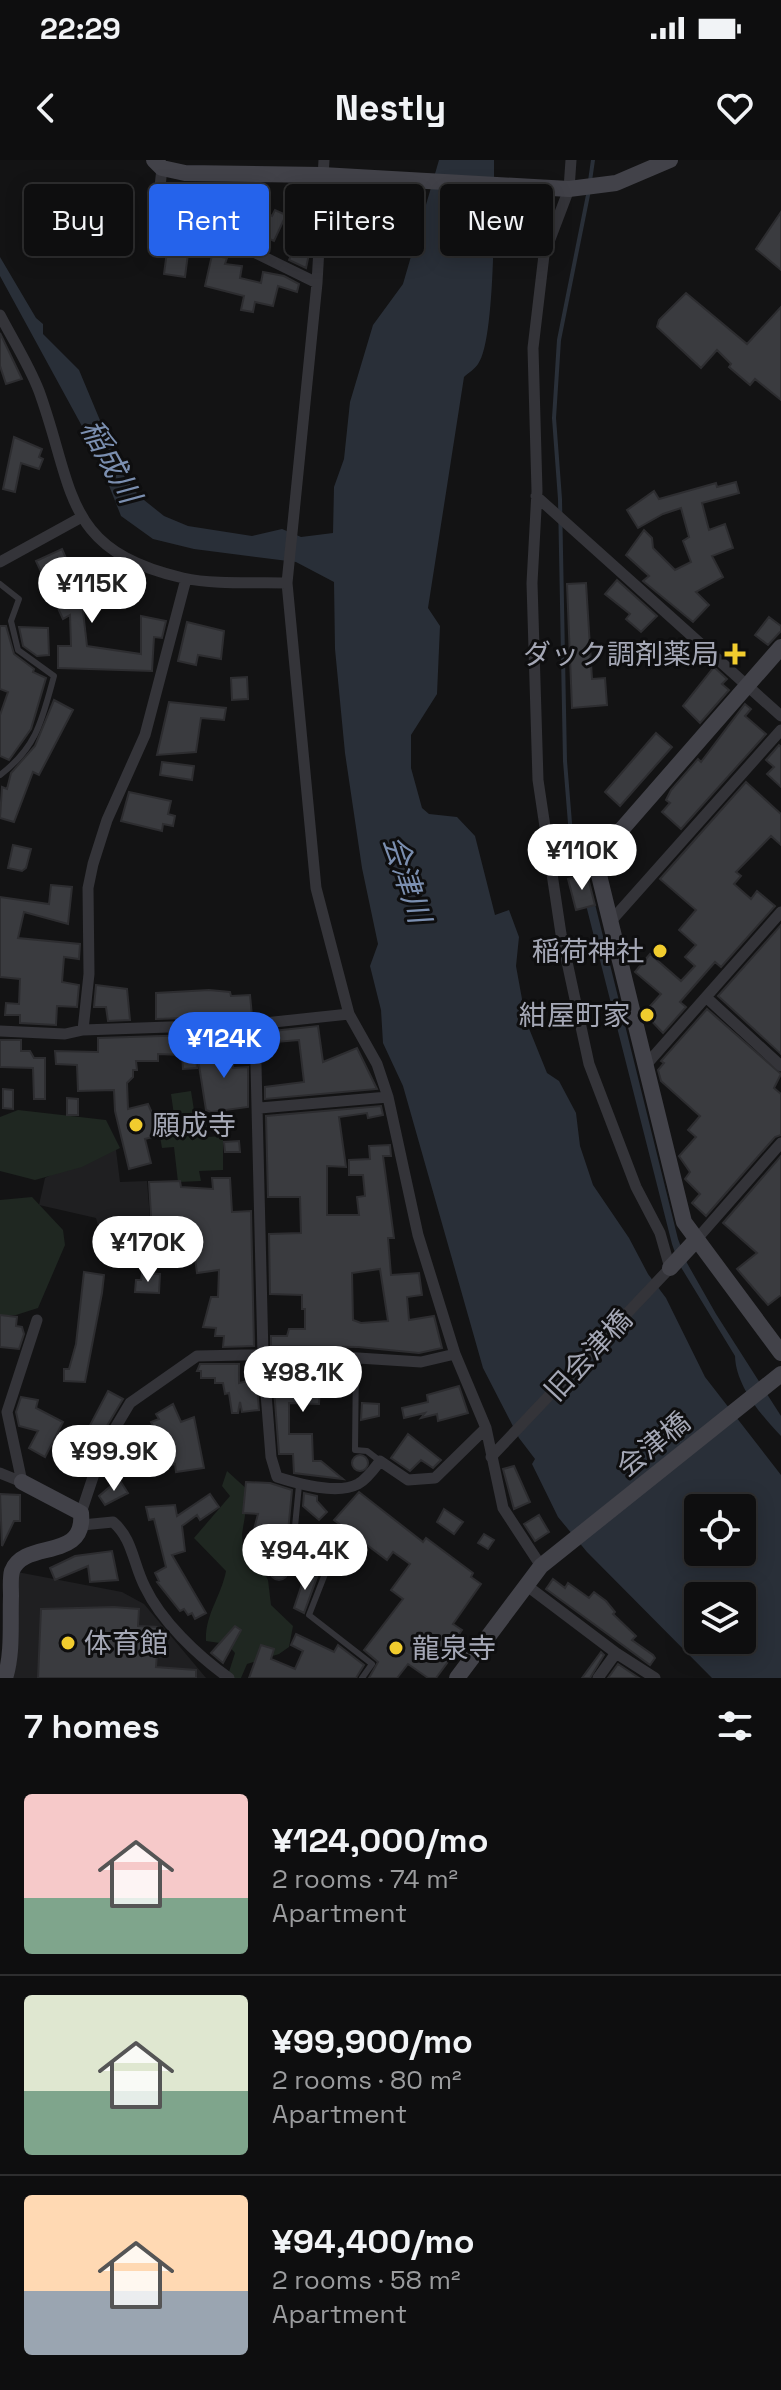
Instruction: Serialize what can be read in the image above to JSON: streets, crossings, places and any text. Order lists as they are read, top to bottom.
{
  "streets": {
    "street": ["旧会津橋", "会津橋"]
  },
  "water": ["稲成川", "会津川"],
  "places": {
    "health": ["ダック調剤薬局"],
    "other": [
      "稲荷神社",
      "紺屋町家",
      "願成寺",
      "体育館",
      "龍泉寺"
    ]
  },
  "page": {
    "status": "22:29",
    "header": "Nestly",
    "chip": [
      "Buy",
      "Rent",
      "Filters",
      "New"
    ],
    "price": [
      "¥115K",
      "¥110K",
      "¥124K",
      "¥170K",
      "¥98.1K",
      "¥99.9K",
      "¥94.4K"
    ],
    "heading": "7 homes",
    "list": [
      {
        "name": "¥124,000/mo",
        "note": "2 rooms · 74 m² · Apartment"
      },
      {
        "name": "¥99,900/mo",
        "note": "2 rooms · 80 m² · Apartment"
      },
      {
        "name": "¥94,400/mo",
        "note": "2 rooms · 58 m² · Apartment"
      }
    ]
  }
}
